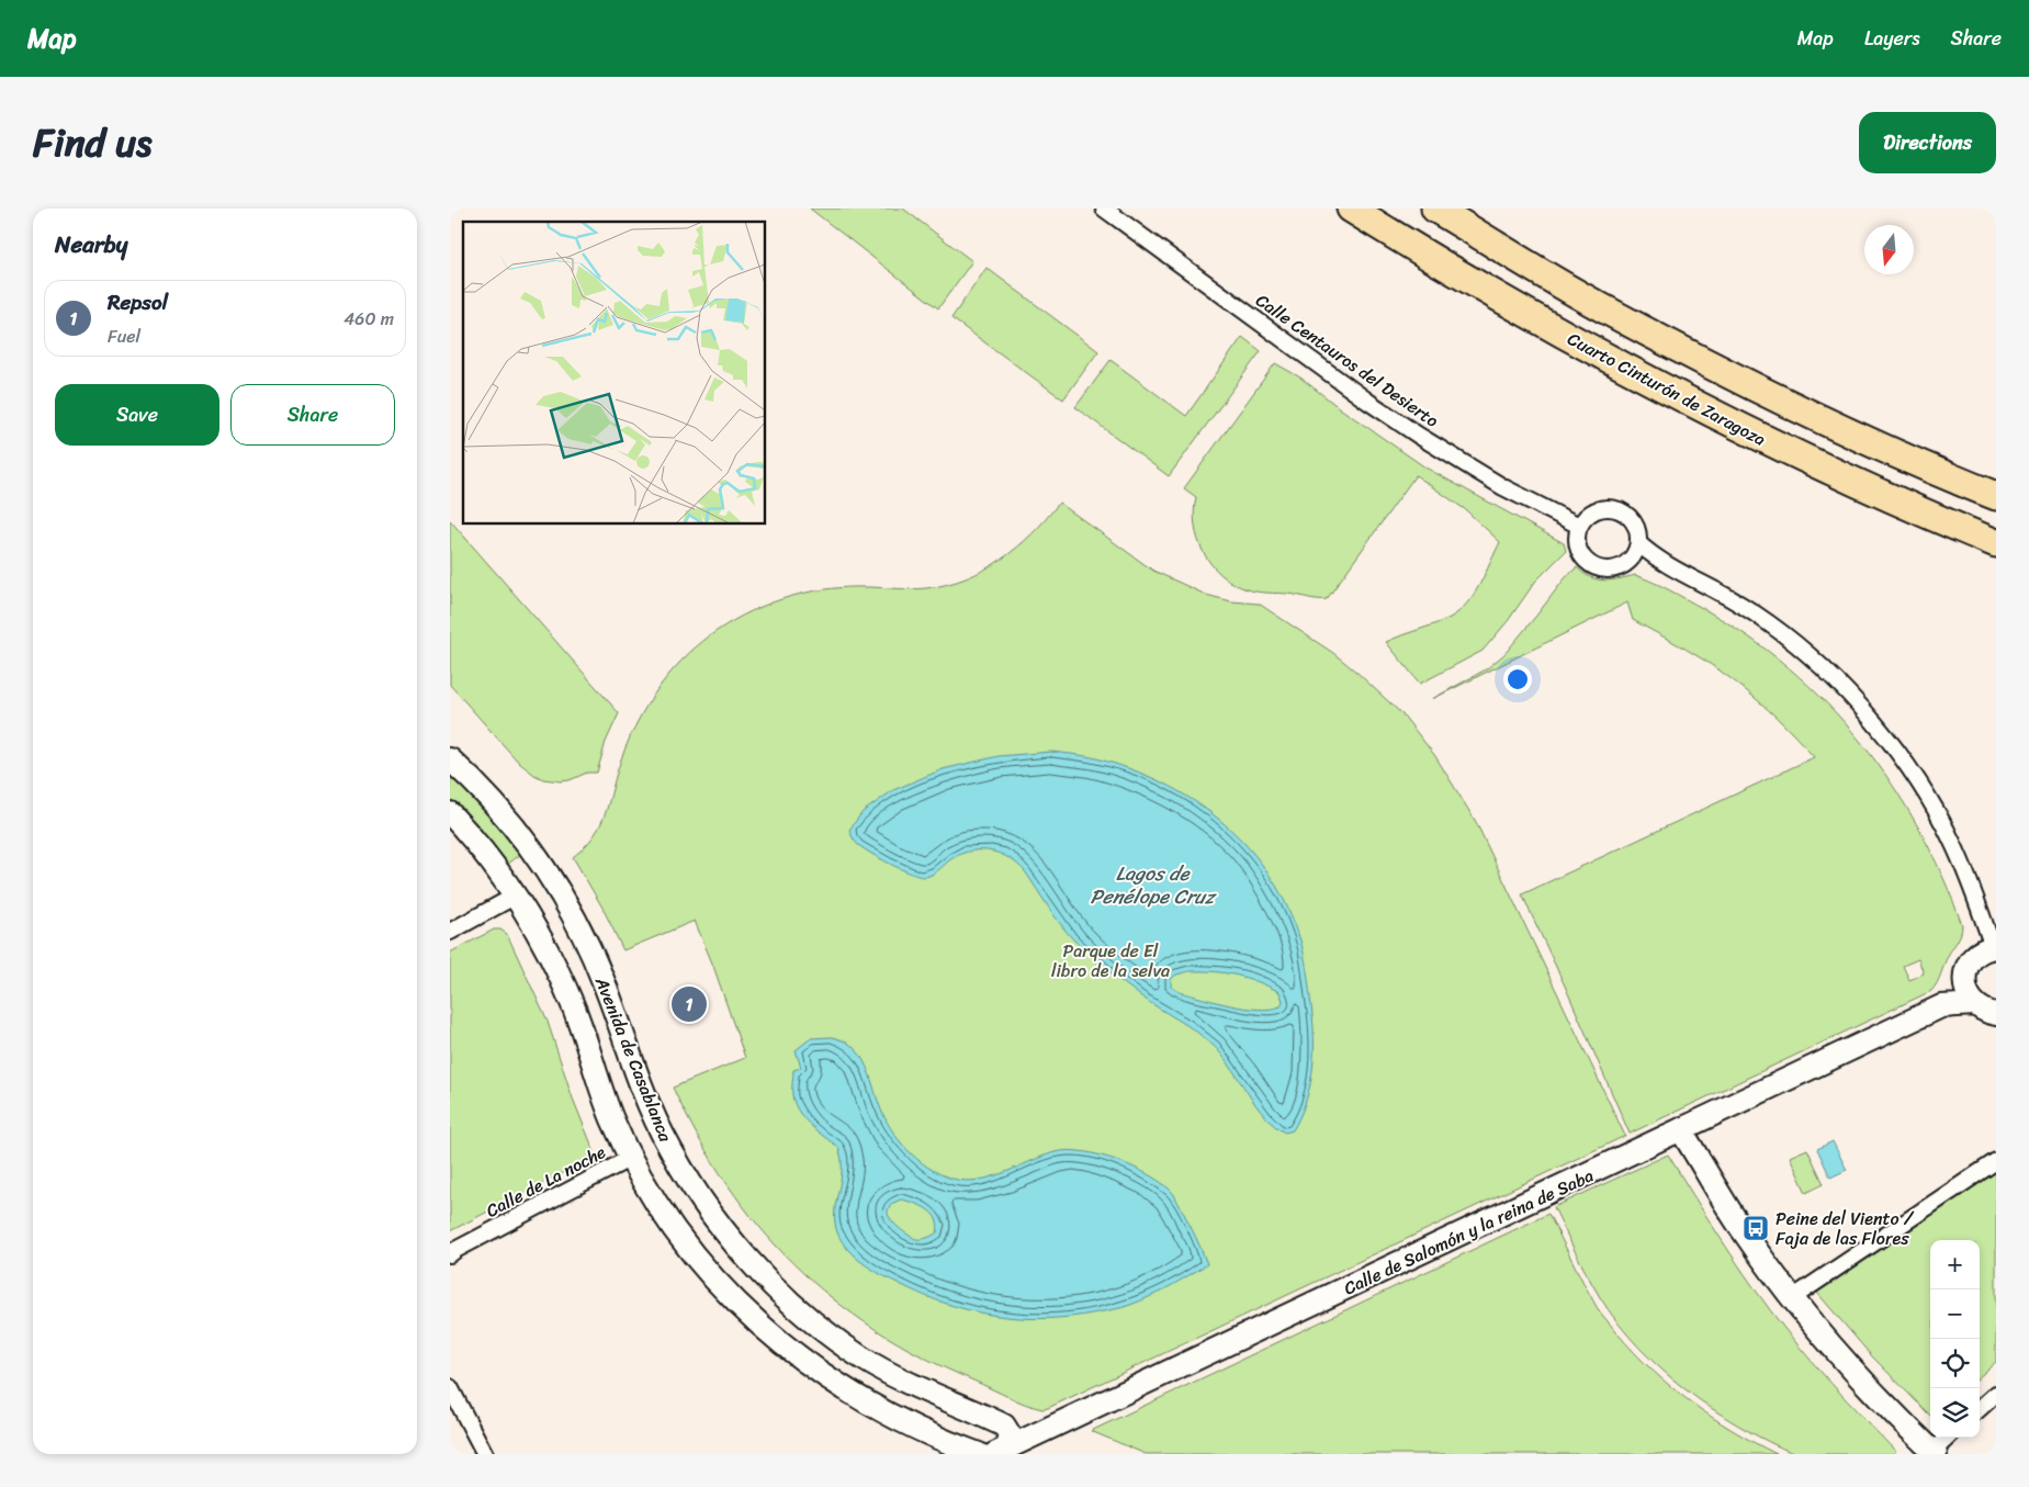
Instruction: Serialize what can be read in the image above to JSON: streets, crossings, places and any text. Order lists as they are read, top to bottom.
{
  "streets": {
    "highway": ["Cuarto Cinturón de Zaragoza"],
    "main road": ["Avenida de Casablanca", "Calle de Salomón y la reina de Saba"],
    "street": ["Calle Centauros del Desierto", "Calle de La noche"]
  },
  "crossings": [
    ["Avenida de Casablanca", "Calle de La noche"]
  ],
  "water": ["Lagos de Penélope Cruz"],
  "parks": ["Parque de El libro de la selva"],
  "places": {
    "bus stop": ["Peine del Viento / Faja de las Flores"]
  },
  "north": "bottom",
  "page": {
    "header": "Map",
    "nav": ["Map", "Layers", "Share"],
    "title": "Find us",
    "buttons": [
      "Directions",
      ["Save", "Share"]
    ],
    "heading": "Nearby",
    "list": [
      {
        "mark": "1",
        "name": "Repsol",
        "note": "Fuel",
        "value": "460 m"
      }
    ],
    "pins": "1",
    "map_buttons": ["+", "−"]
  }
}
